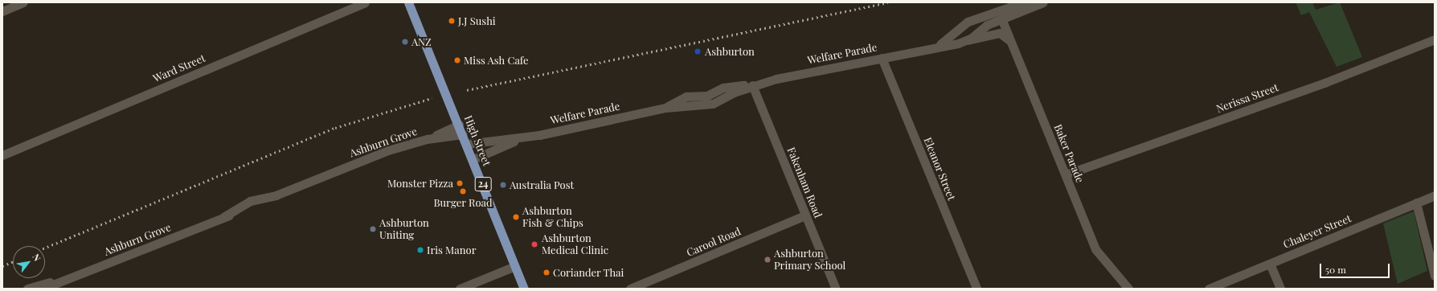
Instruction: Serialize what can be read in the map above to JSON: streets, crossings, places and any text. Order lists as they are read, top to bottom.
{
  "streets": {
    "main road": ["High Street", "24"],
    "street": [
      "Welfare Parade",
      "Ward Street",
      "Nerissa Street",
      "Ashburn Grove",
      "Baker Parade",
      "Eleanor Street",
      "Fakenham Road",
      "Chaleyer Street",
      "Carool Road"
    ]
  },
  "crossings": [
    ["Welfare Parade", "High Street"],
    ["Welfare Parade", "Baker Parade"],
    ["Welfare Parade", "Eleanor Street"],
    ["Welfare Parade", "Fakenham Road"],
    ["Nerissa Street", "Baker Parade"],
    ["High Street", "Ashburn Grove"],
    ["Fakenham Road", "Carool Road"]
  ],
  "places": [
    "J.J Sushi",
    "ANZ",
    "Ashburton",
    "Miss Ash Cafe",
    "Monster Pizza",
    "Australia Post",
    "Burger Road",
    "Ashburton Fish & Chips",
    "Ashburton Uniting",
    "Ashburton Medical Clinic",
    "Iris Manor",
    "Ashburton Primary School",
    "Coriander Thai"
  ],
  "scale_bar": "50 m",
  "north": "top right"
}
